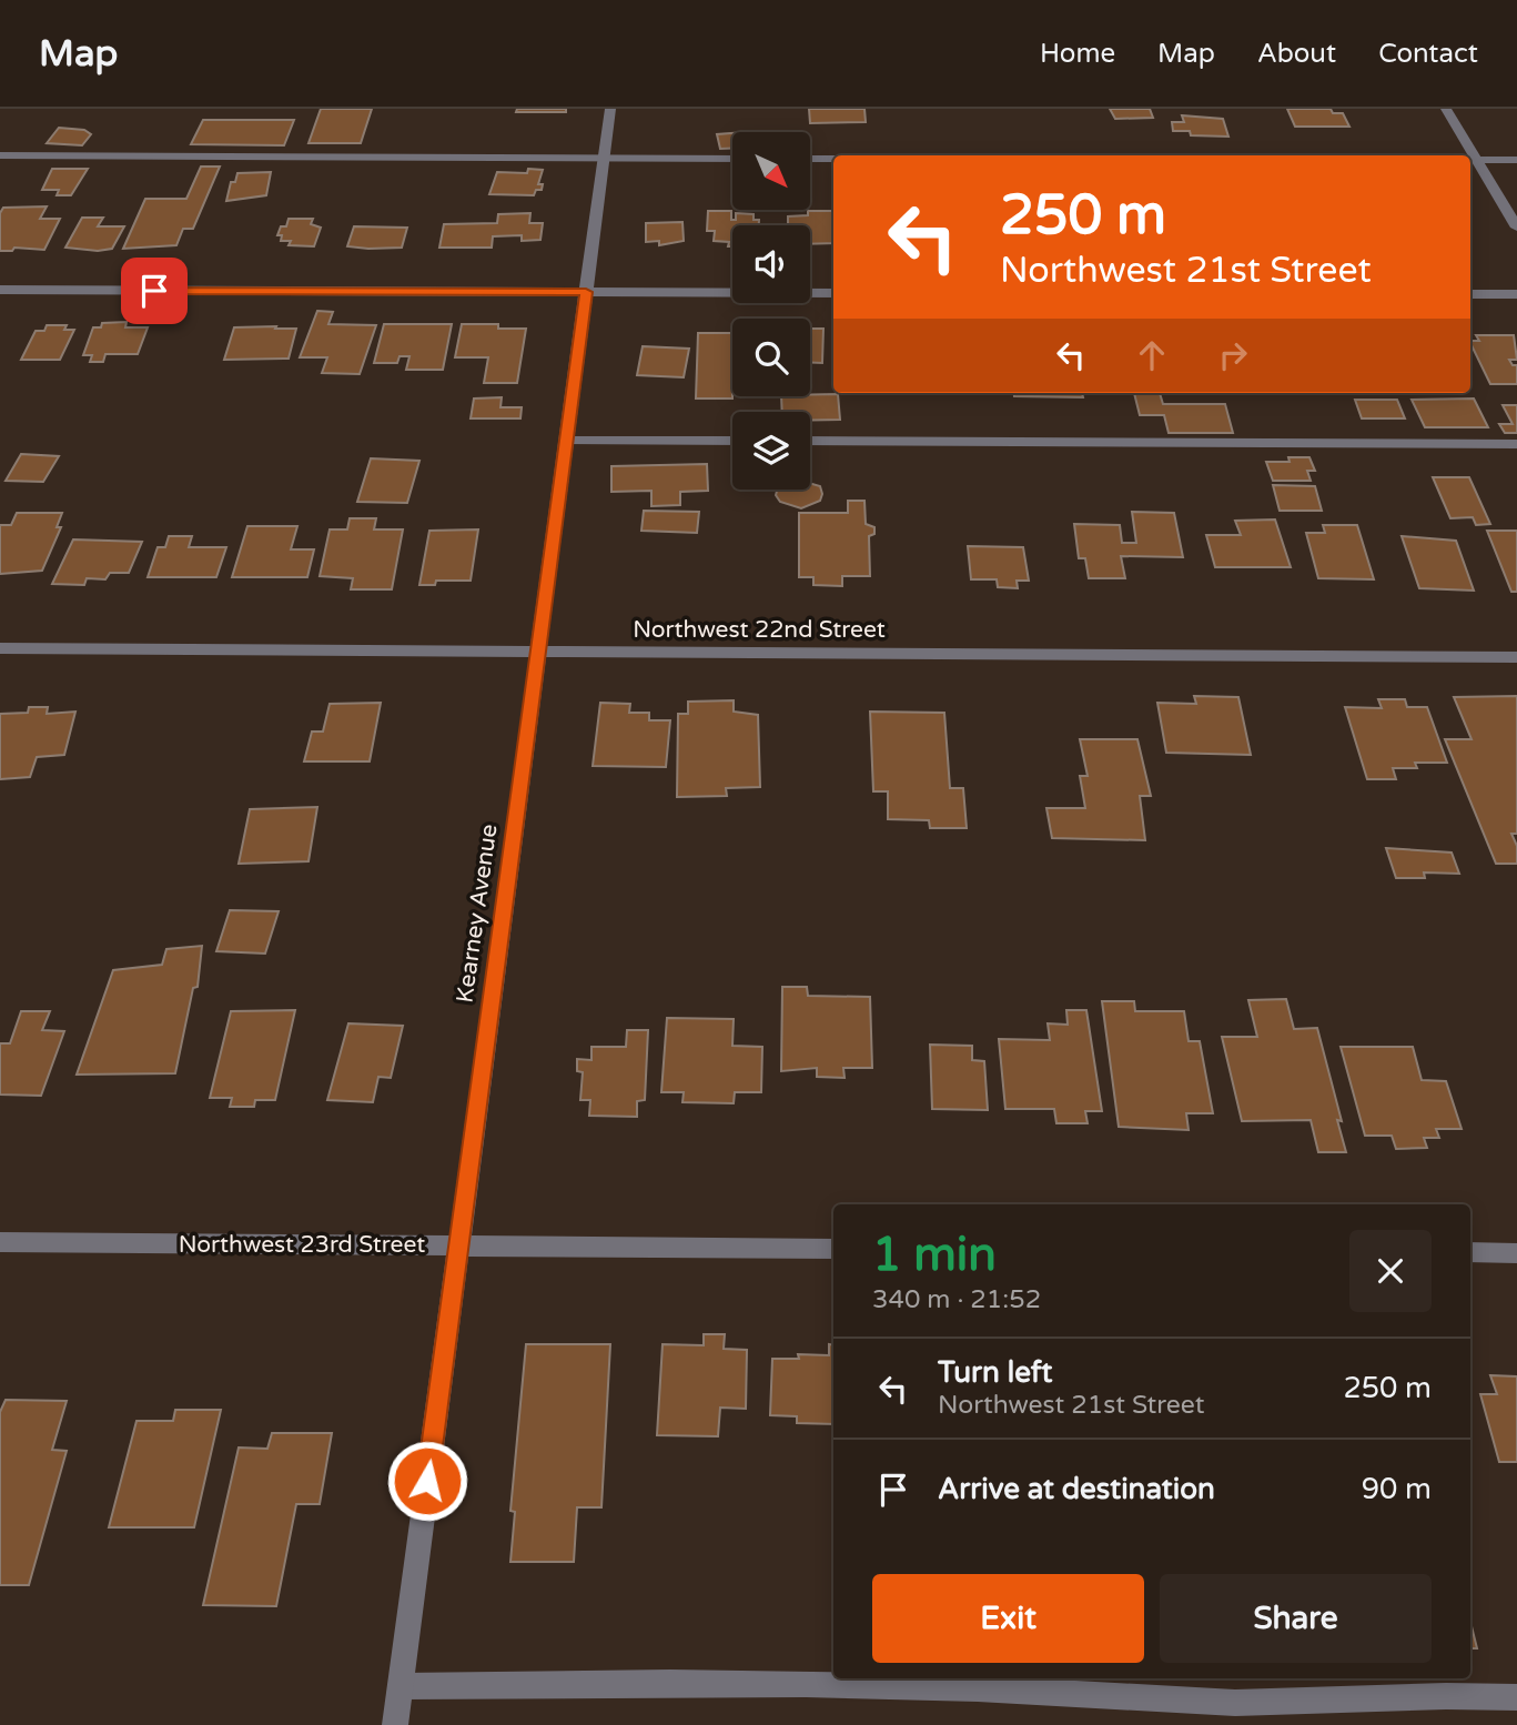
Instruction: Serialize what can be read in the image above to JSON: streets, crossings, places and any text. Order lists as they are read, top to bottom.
{
  "streets": {
    "street": ["Northwest 22nd Street", "Kearney Avenue", "Northwest 23rd Street"]
  },
  "crossings": [
    ["Northwest 22nd Street", "Kearney Avenue"],
    ["Kearney Avenue", "Northwest 23rd Street"]
  ],
  "north": "bottom right",
  "page": {
    "header": "Map",
    "nav": [
      "Home",
      "Map",
      "About",
      "Contact"
    ],
    "turn": ["250 m", "Northwest 21st Street"],
    "heading": ["1 min", "340 m · 21:52"],
    "list": [
      {
        "name": "Turn left",
        "note": "Northwest 21st Street",
        "value": "250 m"
      },
      {
        "name": "Arrive at destination",
        "value": "90 m"
      }
    ],
    "buttons": ["Exit", "Share"]
  }
}
